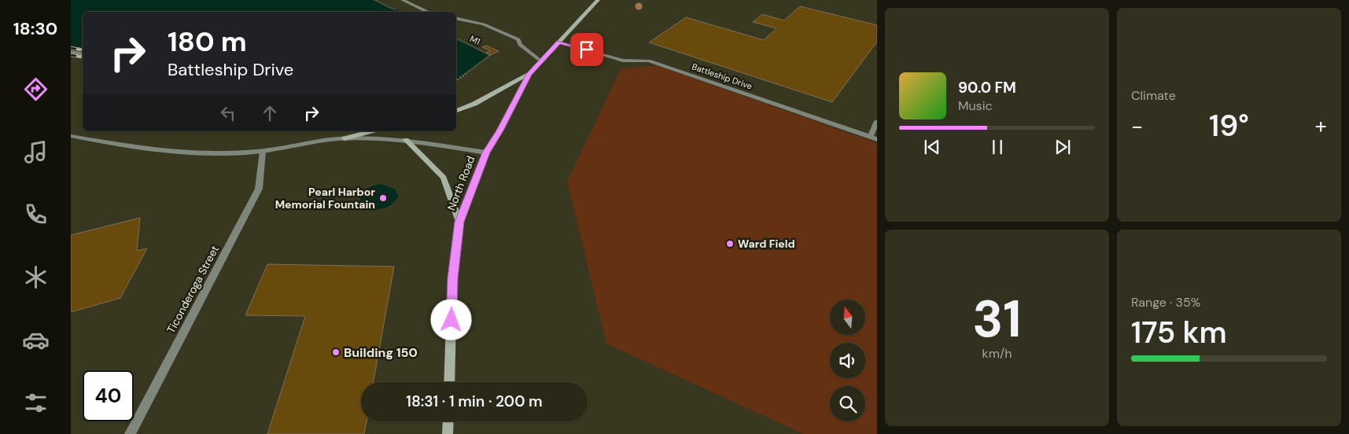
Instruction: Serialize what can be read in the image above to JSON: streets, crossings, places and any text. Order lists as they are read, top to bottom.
{
  "streets": {
    "street": ["Battleship Drive", "North Road", "Ticonderoga Street"],
    "path": ["M1"]
  },
  "crossings": [
    ["Battleship Drive", "North Road"]
  ],
  "places": ["Pearl Harbor Memorial Fountain", "Ward Field", "Building 150"],
  "north": "top",
  "page": {
    "tabs": "18:30",
    "tile": [
      "Climate",
      ["31", "km/h"],
      ["Range · 35%", "175 km"]
    ],
    "turn": ["180 m", "Battleship Drive"],
    "song": ["90.0 FM", "Music"],
    "heat": ["−", "19°", "+"],
    "limit": "40",
    "trip": "18:31 · 1 min · 200 m"
  }
}
